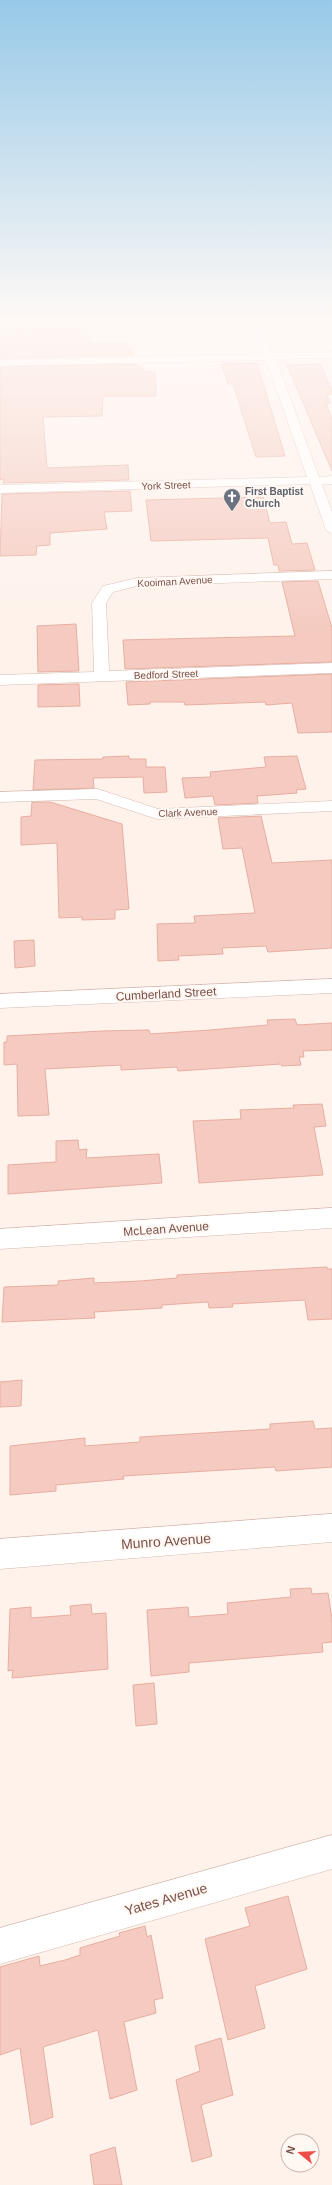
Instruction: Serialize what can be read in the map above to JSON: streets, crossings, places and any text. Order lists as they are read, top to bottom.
{
  "streets": {
    "street": [
      "York Street",
      "Kooiman Avenue",
      "Bedford Street",
      "Clark Avenue",
      "Cumberland Street",
      "McLean Avenue",
      "Munro Avenue",
      "Yates Avenue"
    ]
  },
  "crossings": [
    ["Kooiman Avenue", "Bedford Street"]
  ],
  "places": {
    "church": ["First Baptist Church"]
  },
  "north": "left"
}
